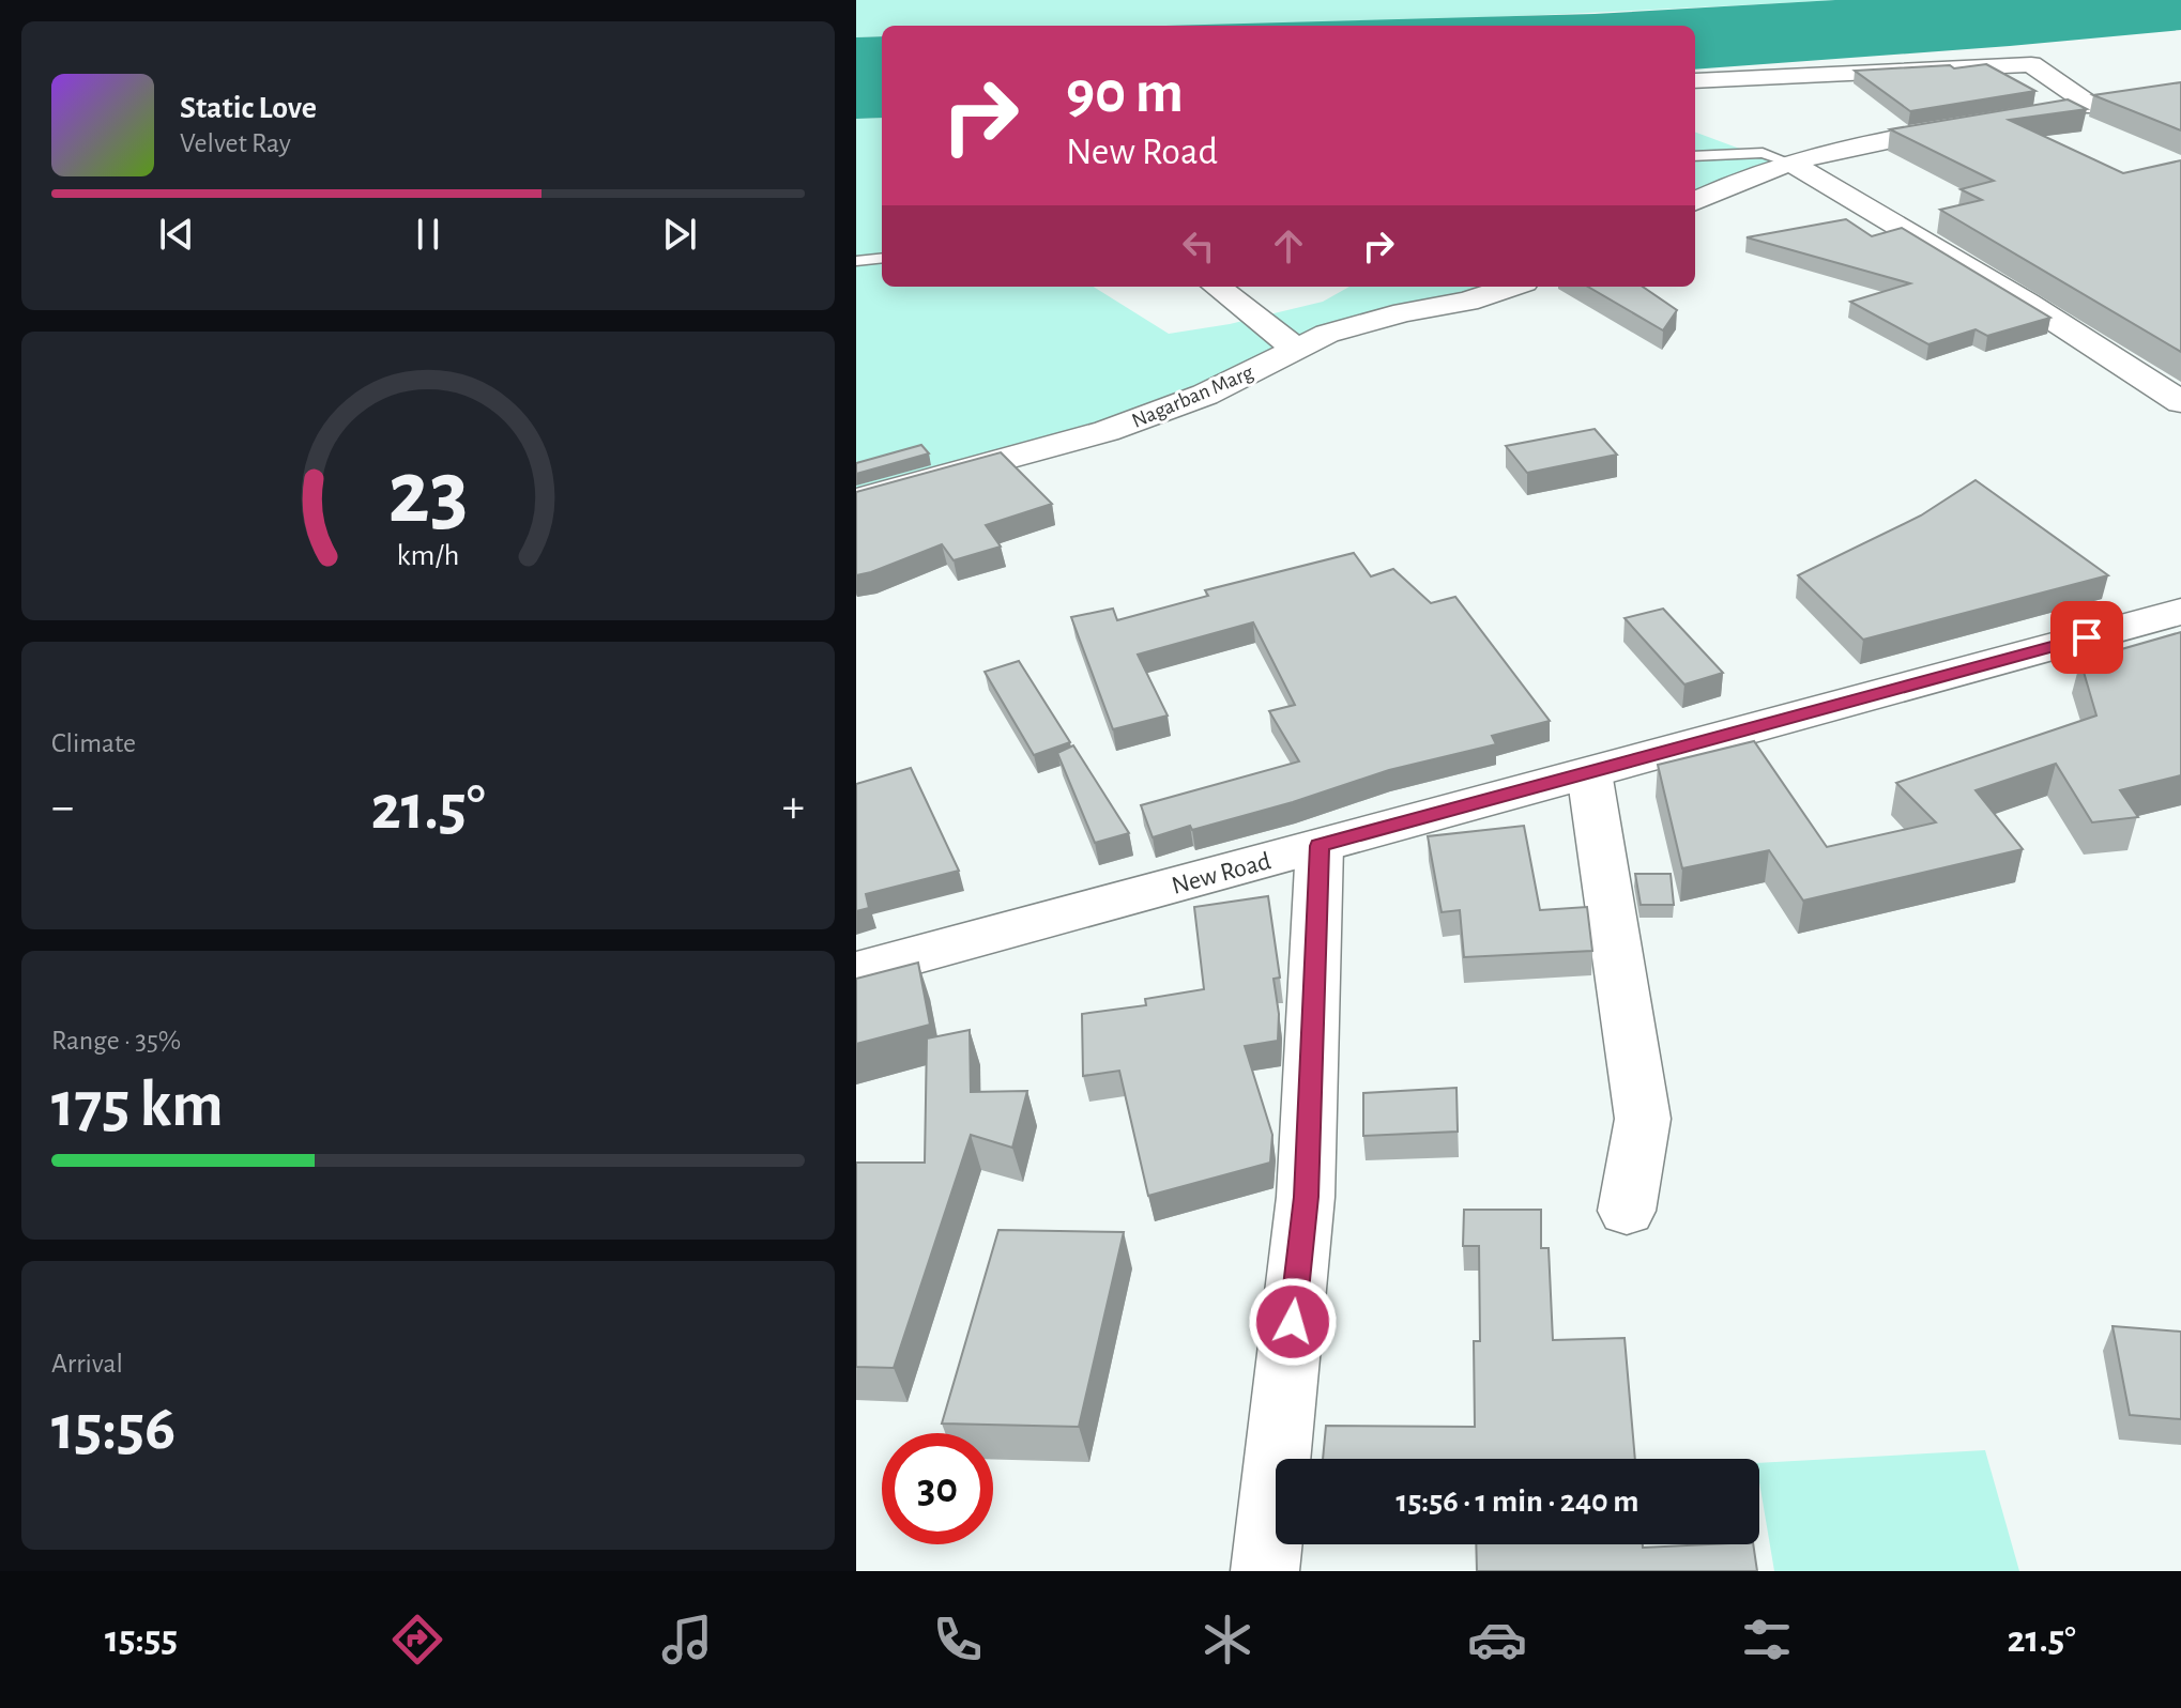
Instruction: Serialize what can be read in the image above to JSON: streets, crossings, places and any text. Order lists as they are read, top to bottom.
{
  "streets": {
    "street": ["Nagarban Marg", "New Road"]
  },
  "page": {
    "turn": ["90 m", "New Road"],
    "song": ["Static Love", "Velvet Ray"],
    "tile": [
      "Climate",
      ["Range · 35%", "175 km"],
      ["Arrival", "15:56"]
    ],
    "heat": ["−", "21.5°", "+"],
    "limit": "30",
    "trip": "15:56 · 1 min · 240 m",
    "tabs": ["15:55", "21.5°"],
    "gauge": ["23", "km/h"]
  }
}
